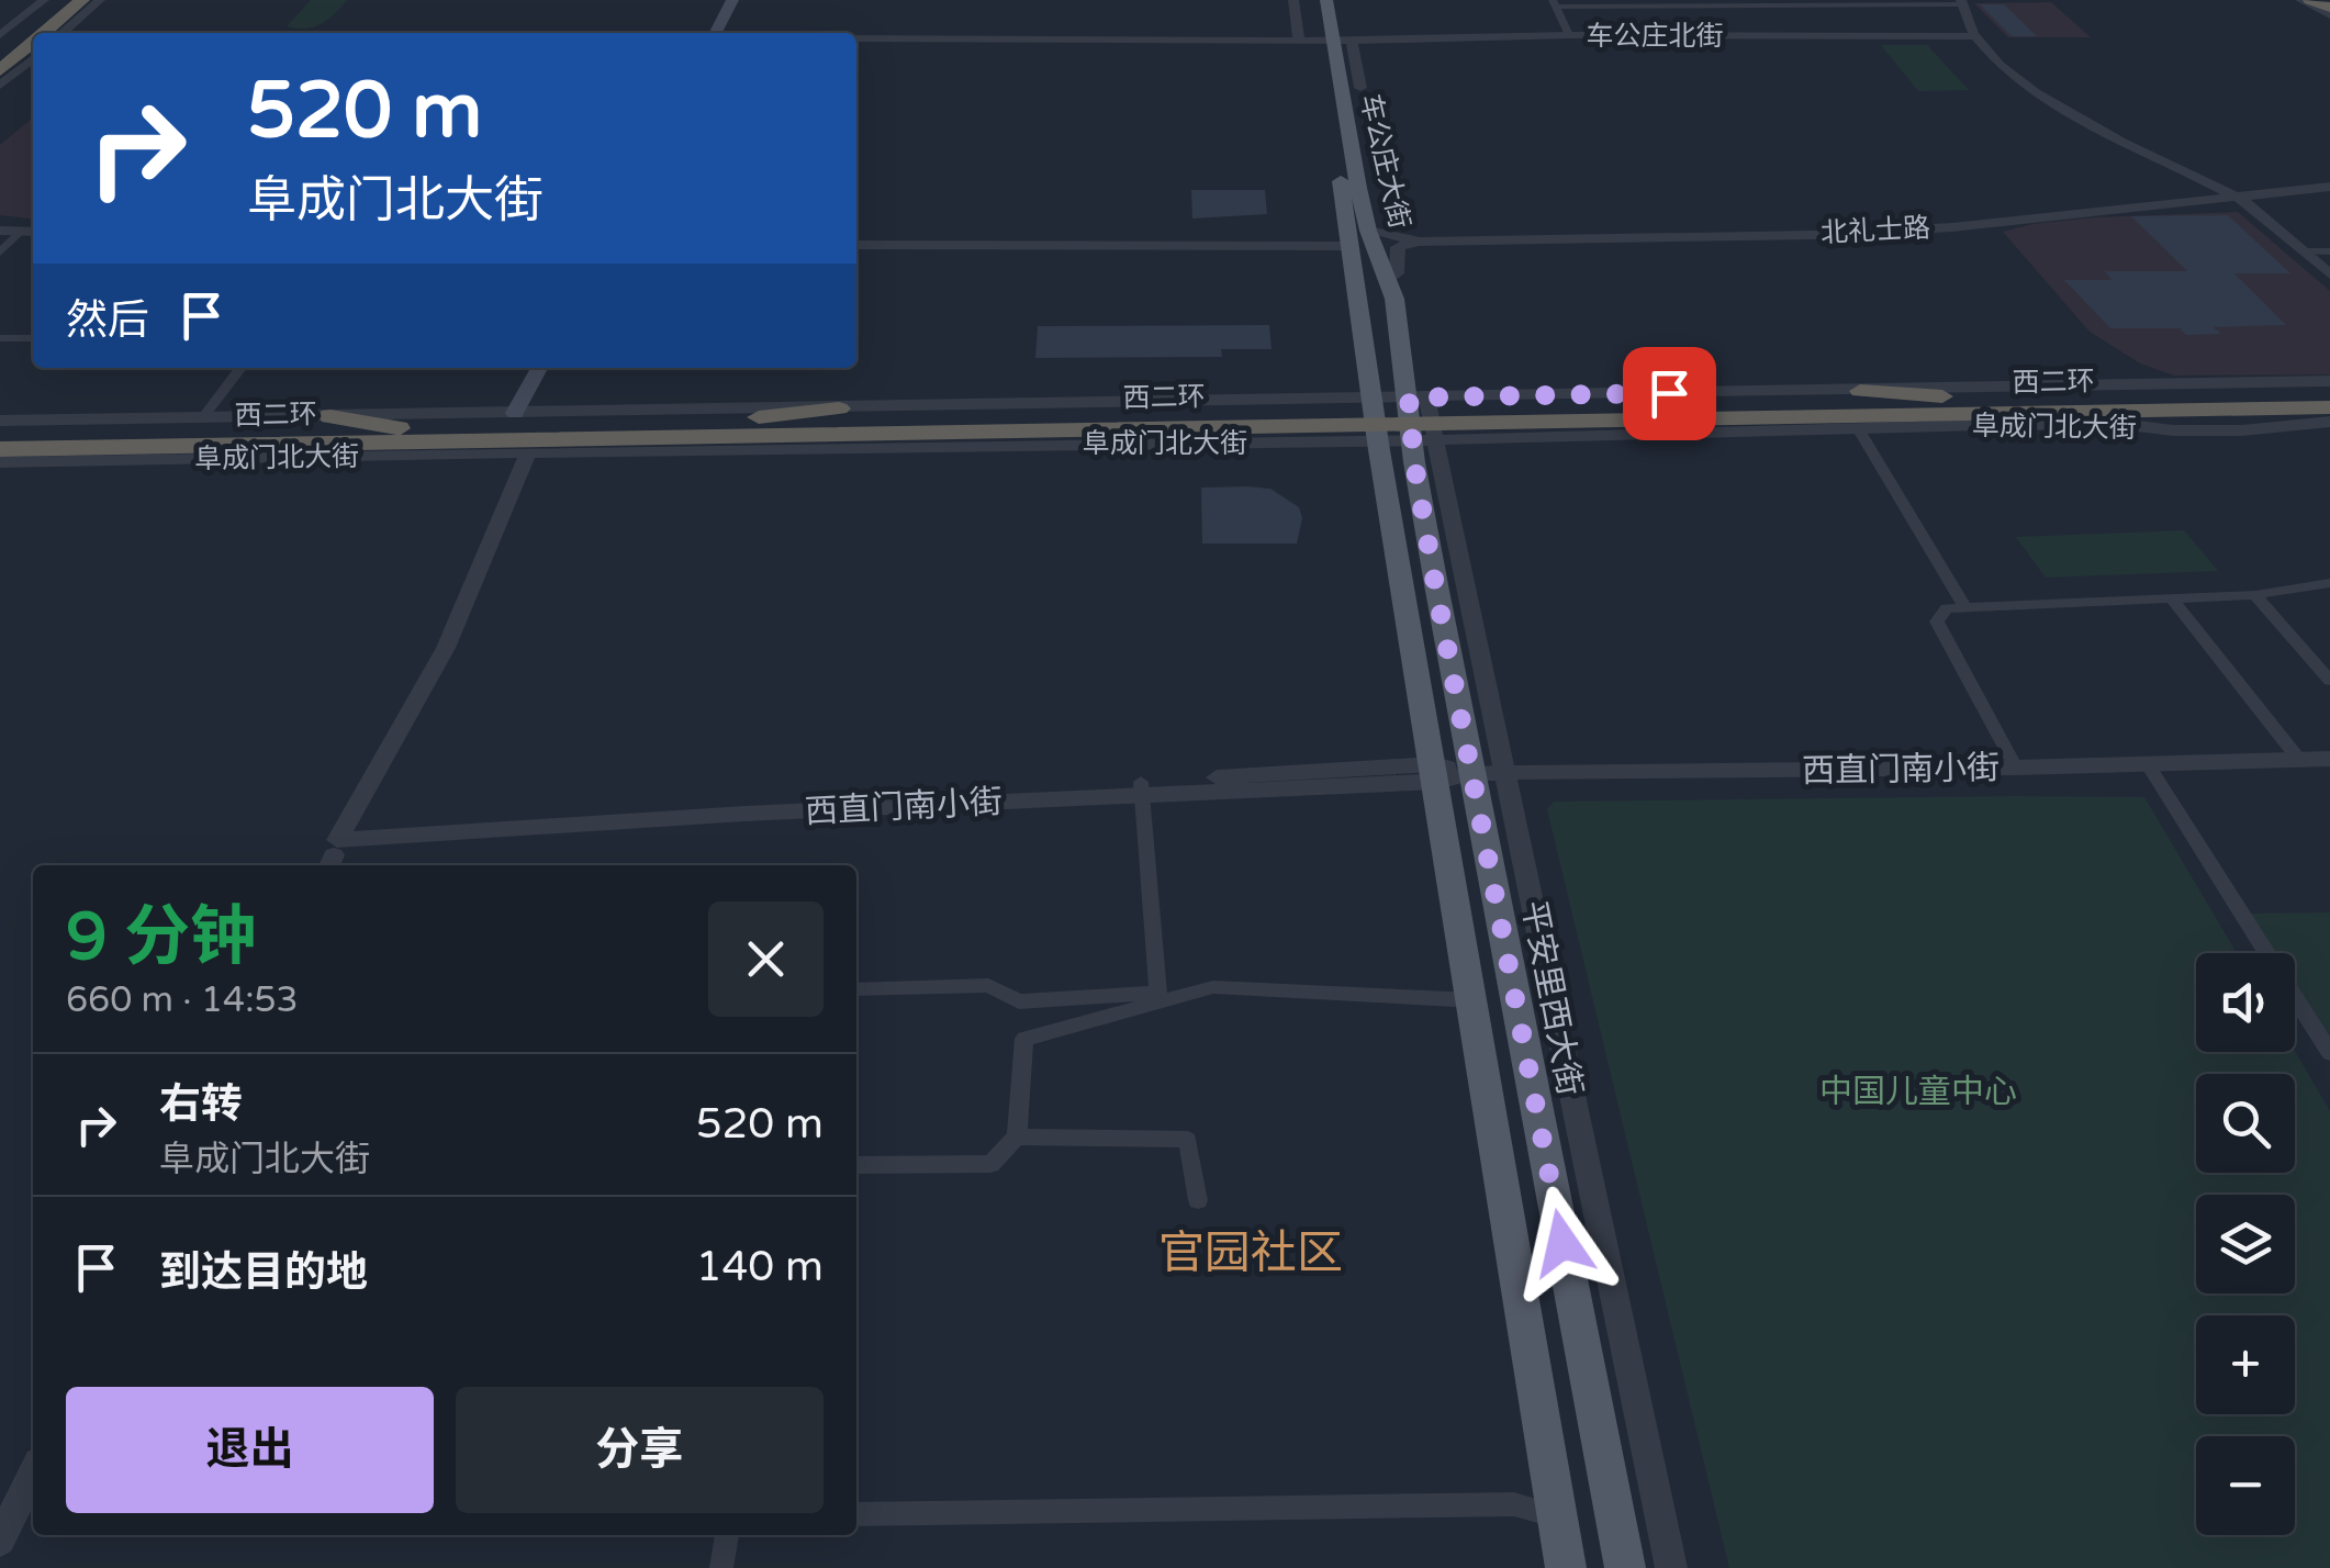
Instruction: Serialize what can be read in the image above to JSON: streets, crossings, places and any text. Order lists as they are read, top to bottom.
{
  "streets": {
    "highway": ["西二环"],
    "main road": ["车公庄大街", "平安里西大街"],
    "street": [
      "车公庄北街",
      "北礼士路",
      "阜成门北大街",
      "西直门南小街"
    ]
  },
  "crossings": [
    ["车公庄北街", "车公庄大街"],
    ["车公庄大街", "北礼士路"],
    ["车公庄大街", "阜成门北大街"],
    ["阜成门北大街", "平安里西大街"],
    ["西直门南小街", "平安里西大街"]
  ],
  "districts": ["官园社区"],
  "parks": ["中国儿童中心"],
  "page": {
    "turn": ["520 m", "阜成门北大街"],
    "then": "然后",
    "heading": ["9 分钟", "660 m · 14:53"],
    "map_buttons": ["+", "−"],
    "list": [
      {
        "name": "右转",
        "note": "阜成门北大街",
        "value": "520 m"
      },
      {
        "name": "到达目的地",
        "value": "140 m"
      }
    ],
    "buttons": ["退出", "分享"]
  }
}
